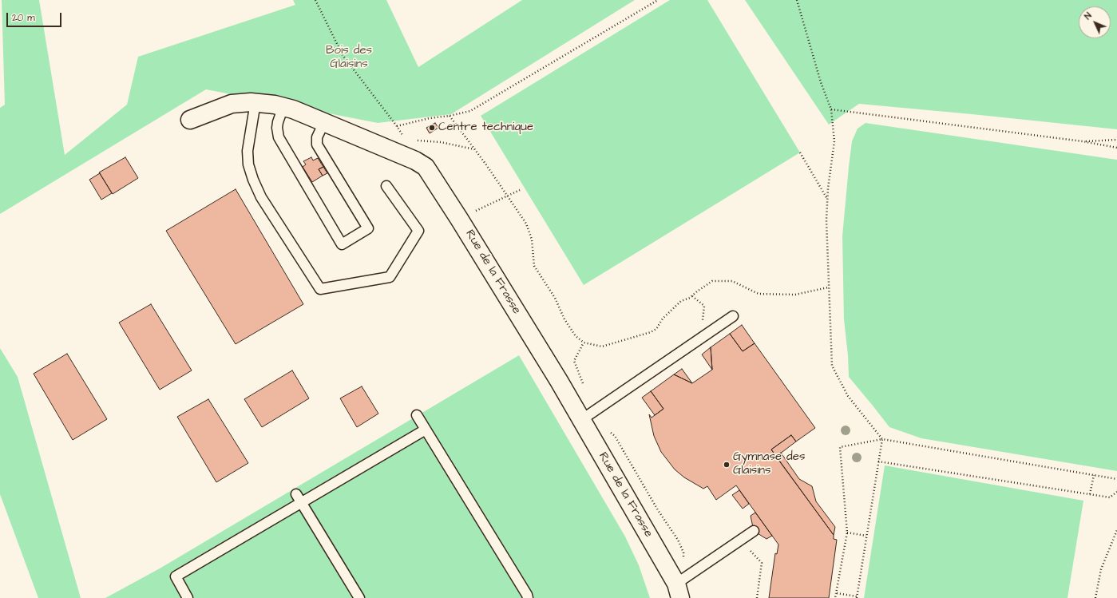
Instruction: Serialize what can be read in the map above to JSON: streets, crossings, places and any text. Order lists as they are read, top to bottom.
{
  "streets": {
    "street": ["Rue de la Frasse"]
  },
  "parks": ["Bois des Glaisins"],
  "places": ["Centre technique", "Gymnase des Glaisins"],
  "scale_bar": "20 m",
  "north": "top left"
}
